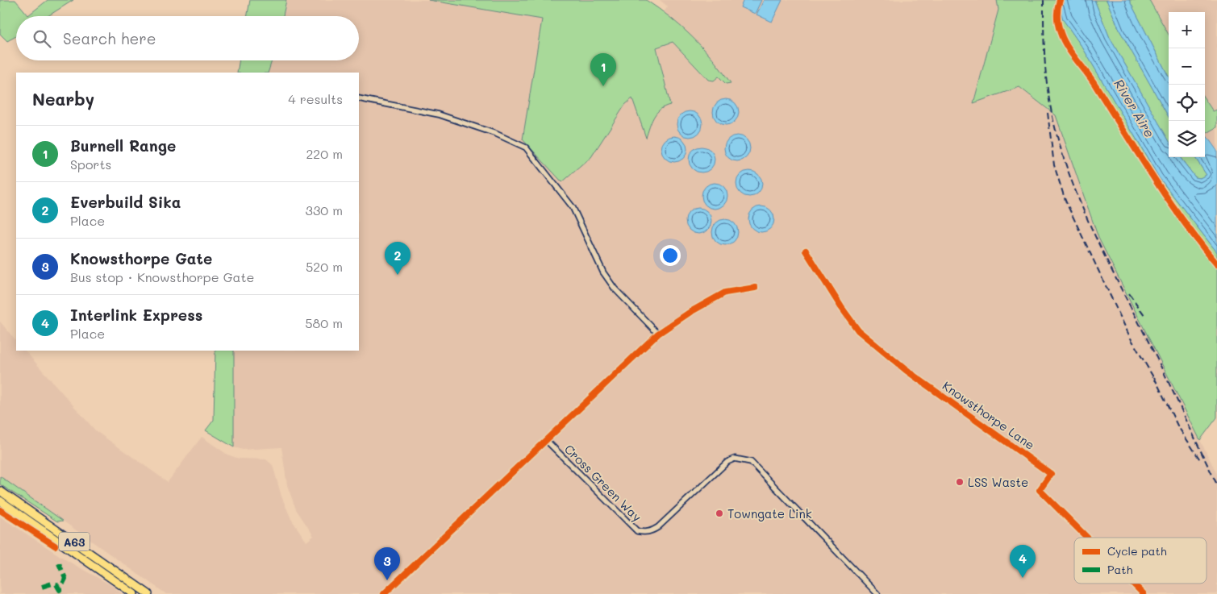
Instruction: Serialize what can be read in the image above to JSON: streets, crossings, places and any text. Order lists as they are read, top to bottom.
{
  "streets": {
    "highway": ["A63"],
    "street": ["Knowsthorpe Lane", "Cross Green Way"]
  },
  "water": ["River Aire"],
  "places": ["LSS Waste", "Towngate Link"],
  "legend": ["Cycle path", "Path"],
  "page": {
    "map_buttons": ["+", "−"],
    "search": "Search here",
    "pins": [
      "1",
      "2",
      "4",
      "3"
    ],
    "heading": ["Nearby", "4 results"],
    "list": [
      {
        "mark": "1",
        "name": "Burnell Range",
        "note": "Sports",
        "value": "220 m"
      },
      {
        "mark": "2",
        "name": "Everbuild Sika",
        "note": "Place",
        "value": "330 m"
      },
      {
        "mark": "3",
        "name": "Knowsthorpe Gate",
        "note": "Bus stop · Knowsthorpe Gate",
        "value": "520 m"
      },
      {
        "mark": "4",
        "name": "Interlink Express",
        "note": "Place",
        "value": "580 m"
      }
    ]
  }
}
